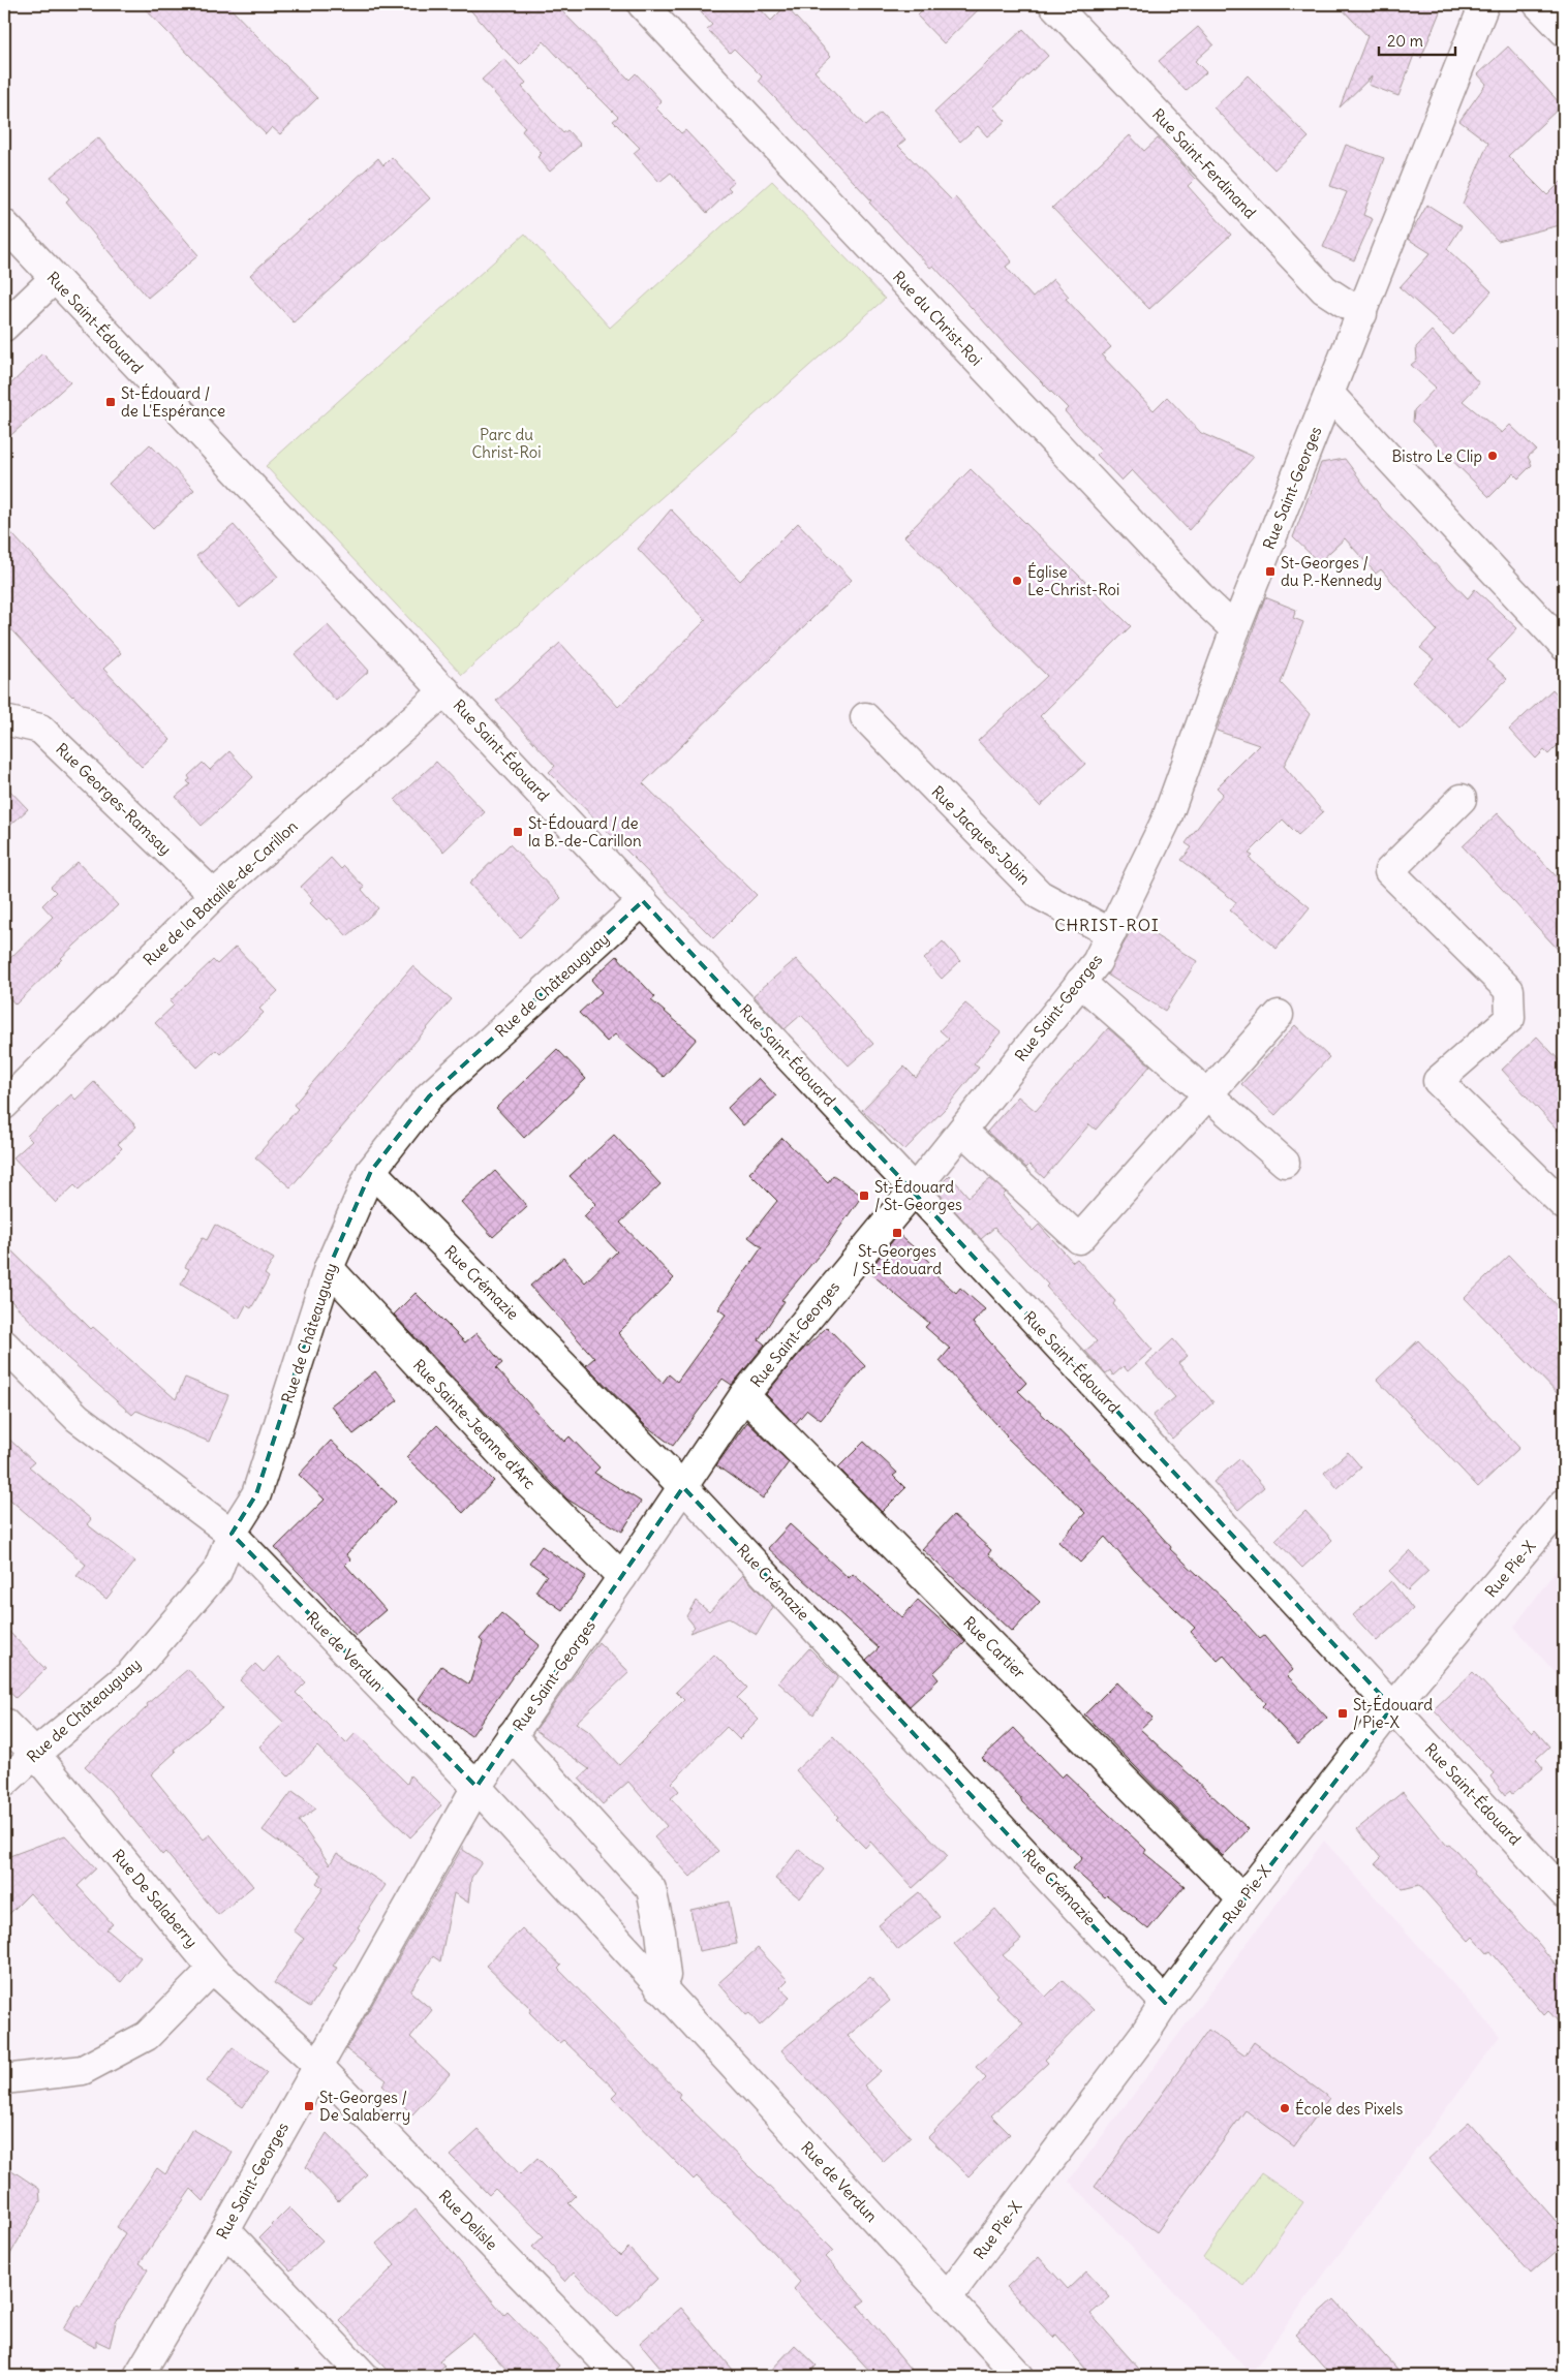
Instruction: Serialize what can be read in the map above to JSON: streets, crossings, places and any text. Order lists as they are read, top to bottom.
{
  "streets": {
    "street": [
      "Rue Saint-Ferdinand",
      "Rue du Christ-Roi",
      "Rue Saint-Édouard",
      "Rue Saint-Georges",
      "Rue Georges-Ramsay",
      "Rue Jacques-Jobin",
      "Rue de la Bataille-de-Carillon",
      "Rue de Châteauguay",
      "Rue Crémazie",
      "Rue Sainte-Jeanne d'Arc",
      "Rue Pie-X",
      "Rue Cartier",
      "Rue de Verdun",
      "Rue De Salaberry",
      "Rue Delisle"
    ]
  },
  "crossings": [
    ["Rue Saint-Ferdinand", "Rue Saint-Georges"],
    ["Rue du Christ-Roi", "Rue Saint-Georges"],
    ["Rue Saint-Édouard", "Rue Saint-Georges"],
    ["Rue Saint-Édouard", "Rue de la Bataille-de-Carillon"],
    ["Rue Saint-Édouard", "Rue de Châteauguay"],
    ["Rue Saint-Édouard", "Rue Pie-X"],
    ["Rue Saint-Georges", "Rue Jacques-Jobin"],
    ["Rue Saint-Georges", "Rue Crémazie"],
    ["Rue Saint-Georges", "Rue Sainte-Jeanne d'Arc"],
    ["Rue Saint-Georges", "Rue Cartier"],
    ["Rue Saint-Georges", "Rue de Verdun"],
    ["Rue Saint-Georges", "Rue De Salaberry"],
    ["Rue Saint-Georges", "Rue Delisle"],
    ["Rue Georges-Ramsay", "Rue de la Bataille-de-Carillon"],
    ["Rue de Châteauguay", "Rue Crémazie"],
    ["Rue de Châteauguay", "Rue Sainte-Jeanne d'Arc"],
    ["Rue de Châteauguay", "Rue de Verdun"],
    ["Rue de Châteauguay", "Rue De Salaberry"],
    ["Rue Crémazie", "Rue Pie-X"],
    ["Rue Pie-X", "Rue Cartier"],
    ["Rue Pie-X", "Rue de Verdun"],
    ["Rue De Salaberry", "Rue Delisle"]
  ],
  "districts": ["CHRIST-ROI"],
  "parks": ["Parc du Christ-Roi"],
  "places": {
    "transit": [
      "St-Édouard / de L'Espérance",
      "St-Georges / du P.-Kennedy",
      "St-Édouard / de la B.-de-Carillon",
      "St-Édouard / St-Georges",
      "St-Georges / St-Édouard",
      "St-Édouard / Pie-X",
      "St-Georges / De Salaberry"
    ],
    "other": ["Bistro Le Clip", "Église Le-Christ-Roi", "École des Pixels"]
  },
  "scale_bar": "20 m"
}
